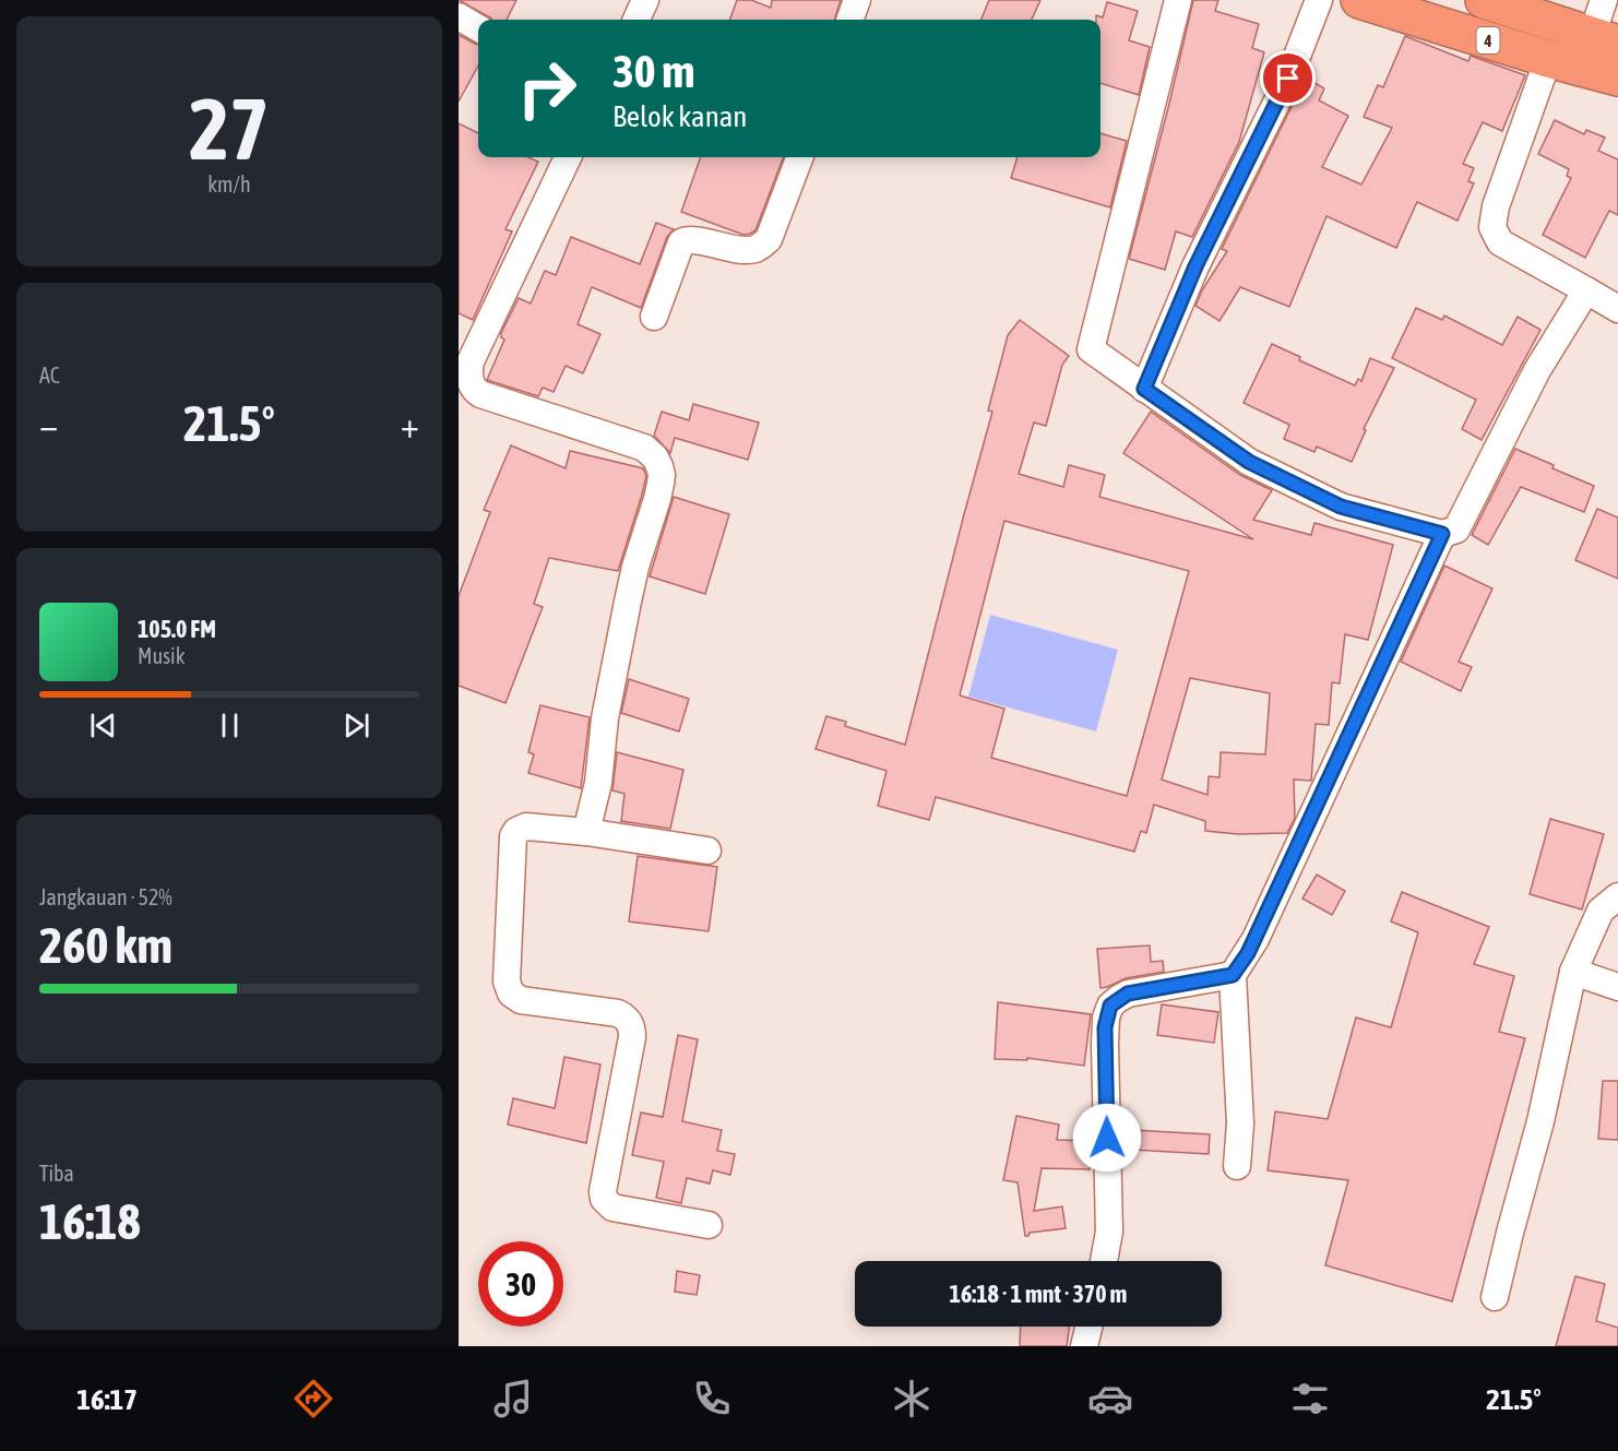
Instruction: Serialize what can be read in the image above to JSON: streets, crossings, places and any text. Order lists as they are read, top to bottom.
{
  "streets": {
    "highway": ["4"]
  },
  "page": {
    "tile": [
      ["27", "km/h"],
      "AC",
      ["Jangkauan · 52%", "260 km"],
      ["Tiba", "16:18"]
    ],
    "turn": ["30 m", "Belok kanan"],
    "heat": ["−", "21.5°", "+"],
    "song": ["105.0 FM", "Musik"],
    "limit": "30",
    "trip": "16:18 · 1 mnt · 370 m",
    "tabs": ["16:17", "21.5°"]
  }
}
